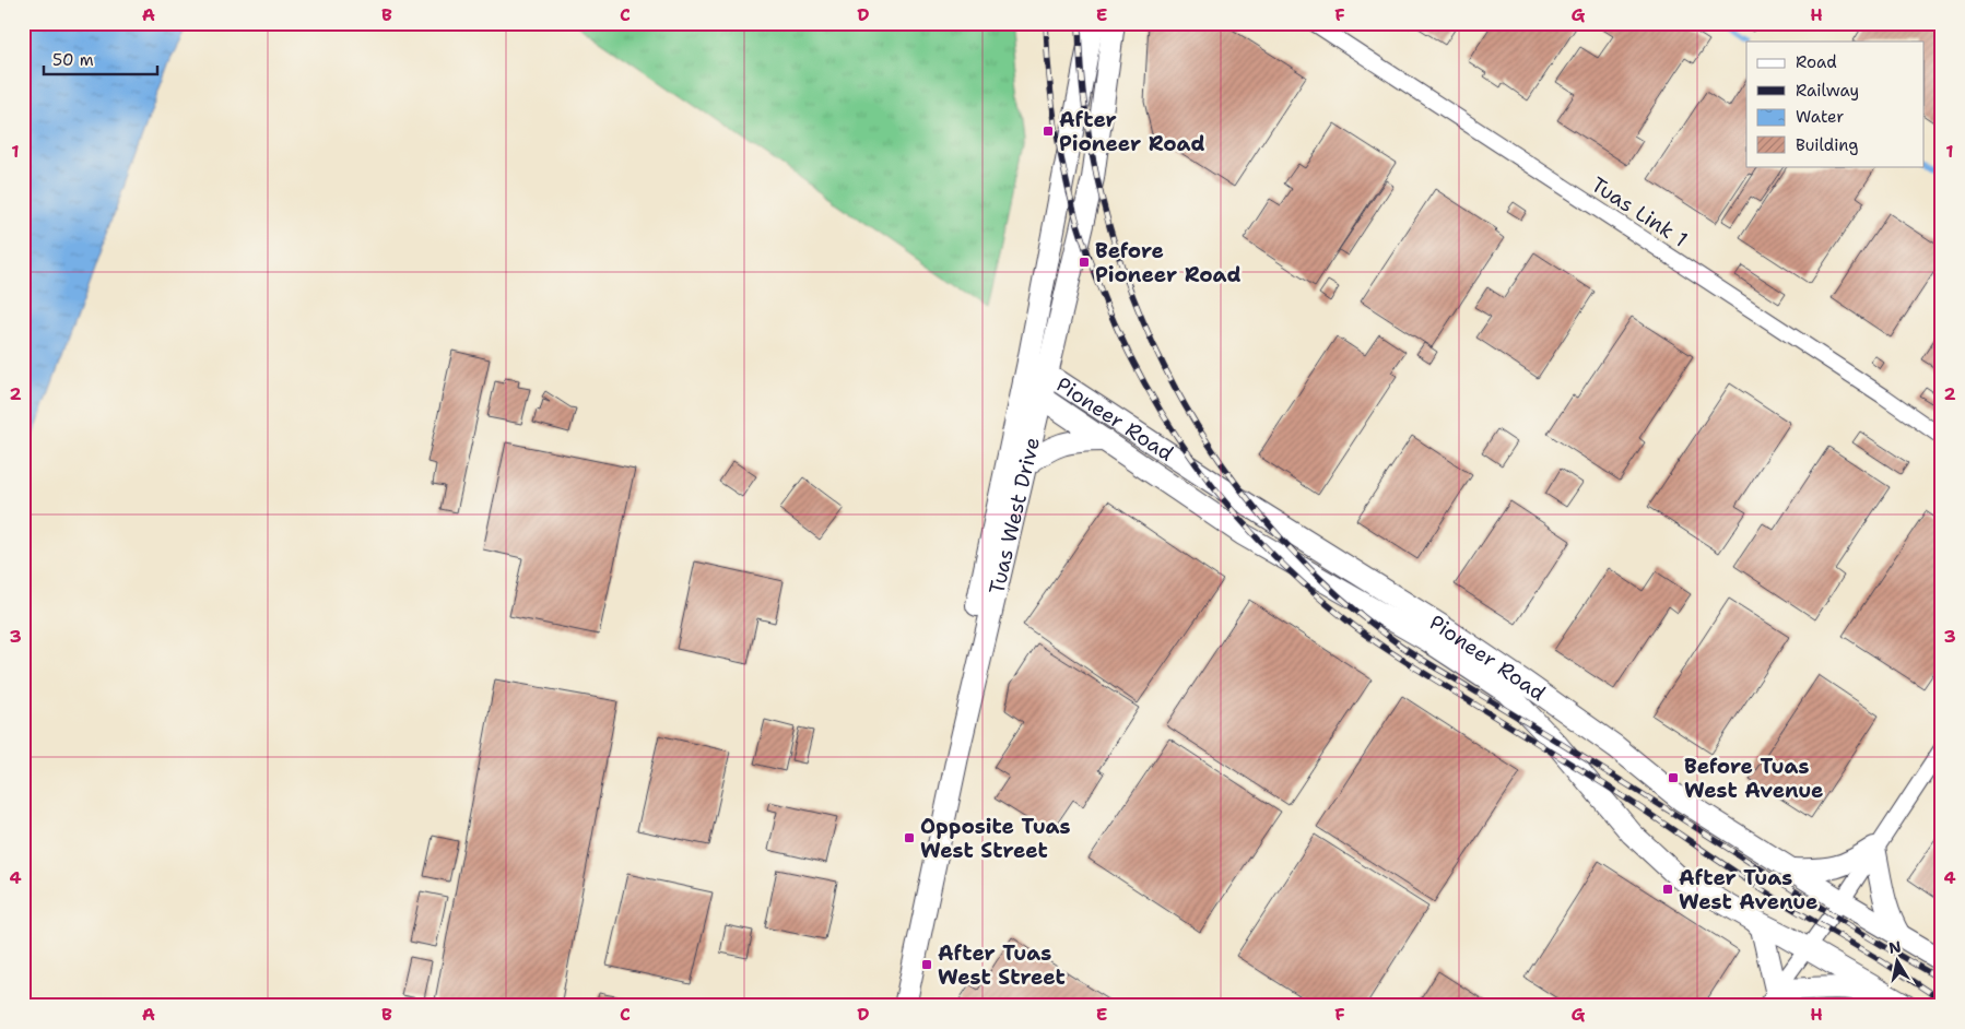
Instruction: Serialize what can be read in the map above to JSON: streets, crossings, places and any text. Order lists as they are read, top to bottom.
{
  "streets": {
    "street": ["Tuas Link 1", "Pioneer Road", "Tuas West Drive"]
  },
  "crossings": [
    ["Pioneer Road", "Tuas West Drive"]
  ],
  "places": {
    "transit": [
      "After Pioneer Road",
      "Before Pioneer Road",
      "Before Tuas West Avenue",
      "Opposite Tuas West Street",
      "After Tuas West Avenue",
      "After Tuas West Street"
    ]
  },
  "legend": [
    "Road",
    "Railway",
    "Water",
    "Building"
  ],
  "scale_bar": "50 m",
  "north": "top",
  "grid": {
    "columns": [
      "A",
      "B",
      "C",
      "D",
      "E",
      "F",
      "G",
      "H"
    ],
    "rows": [
      "1",
      "2",
      "3",
      "4"
    ]
  }
}
